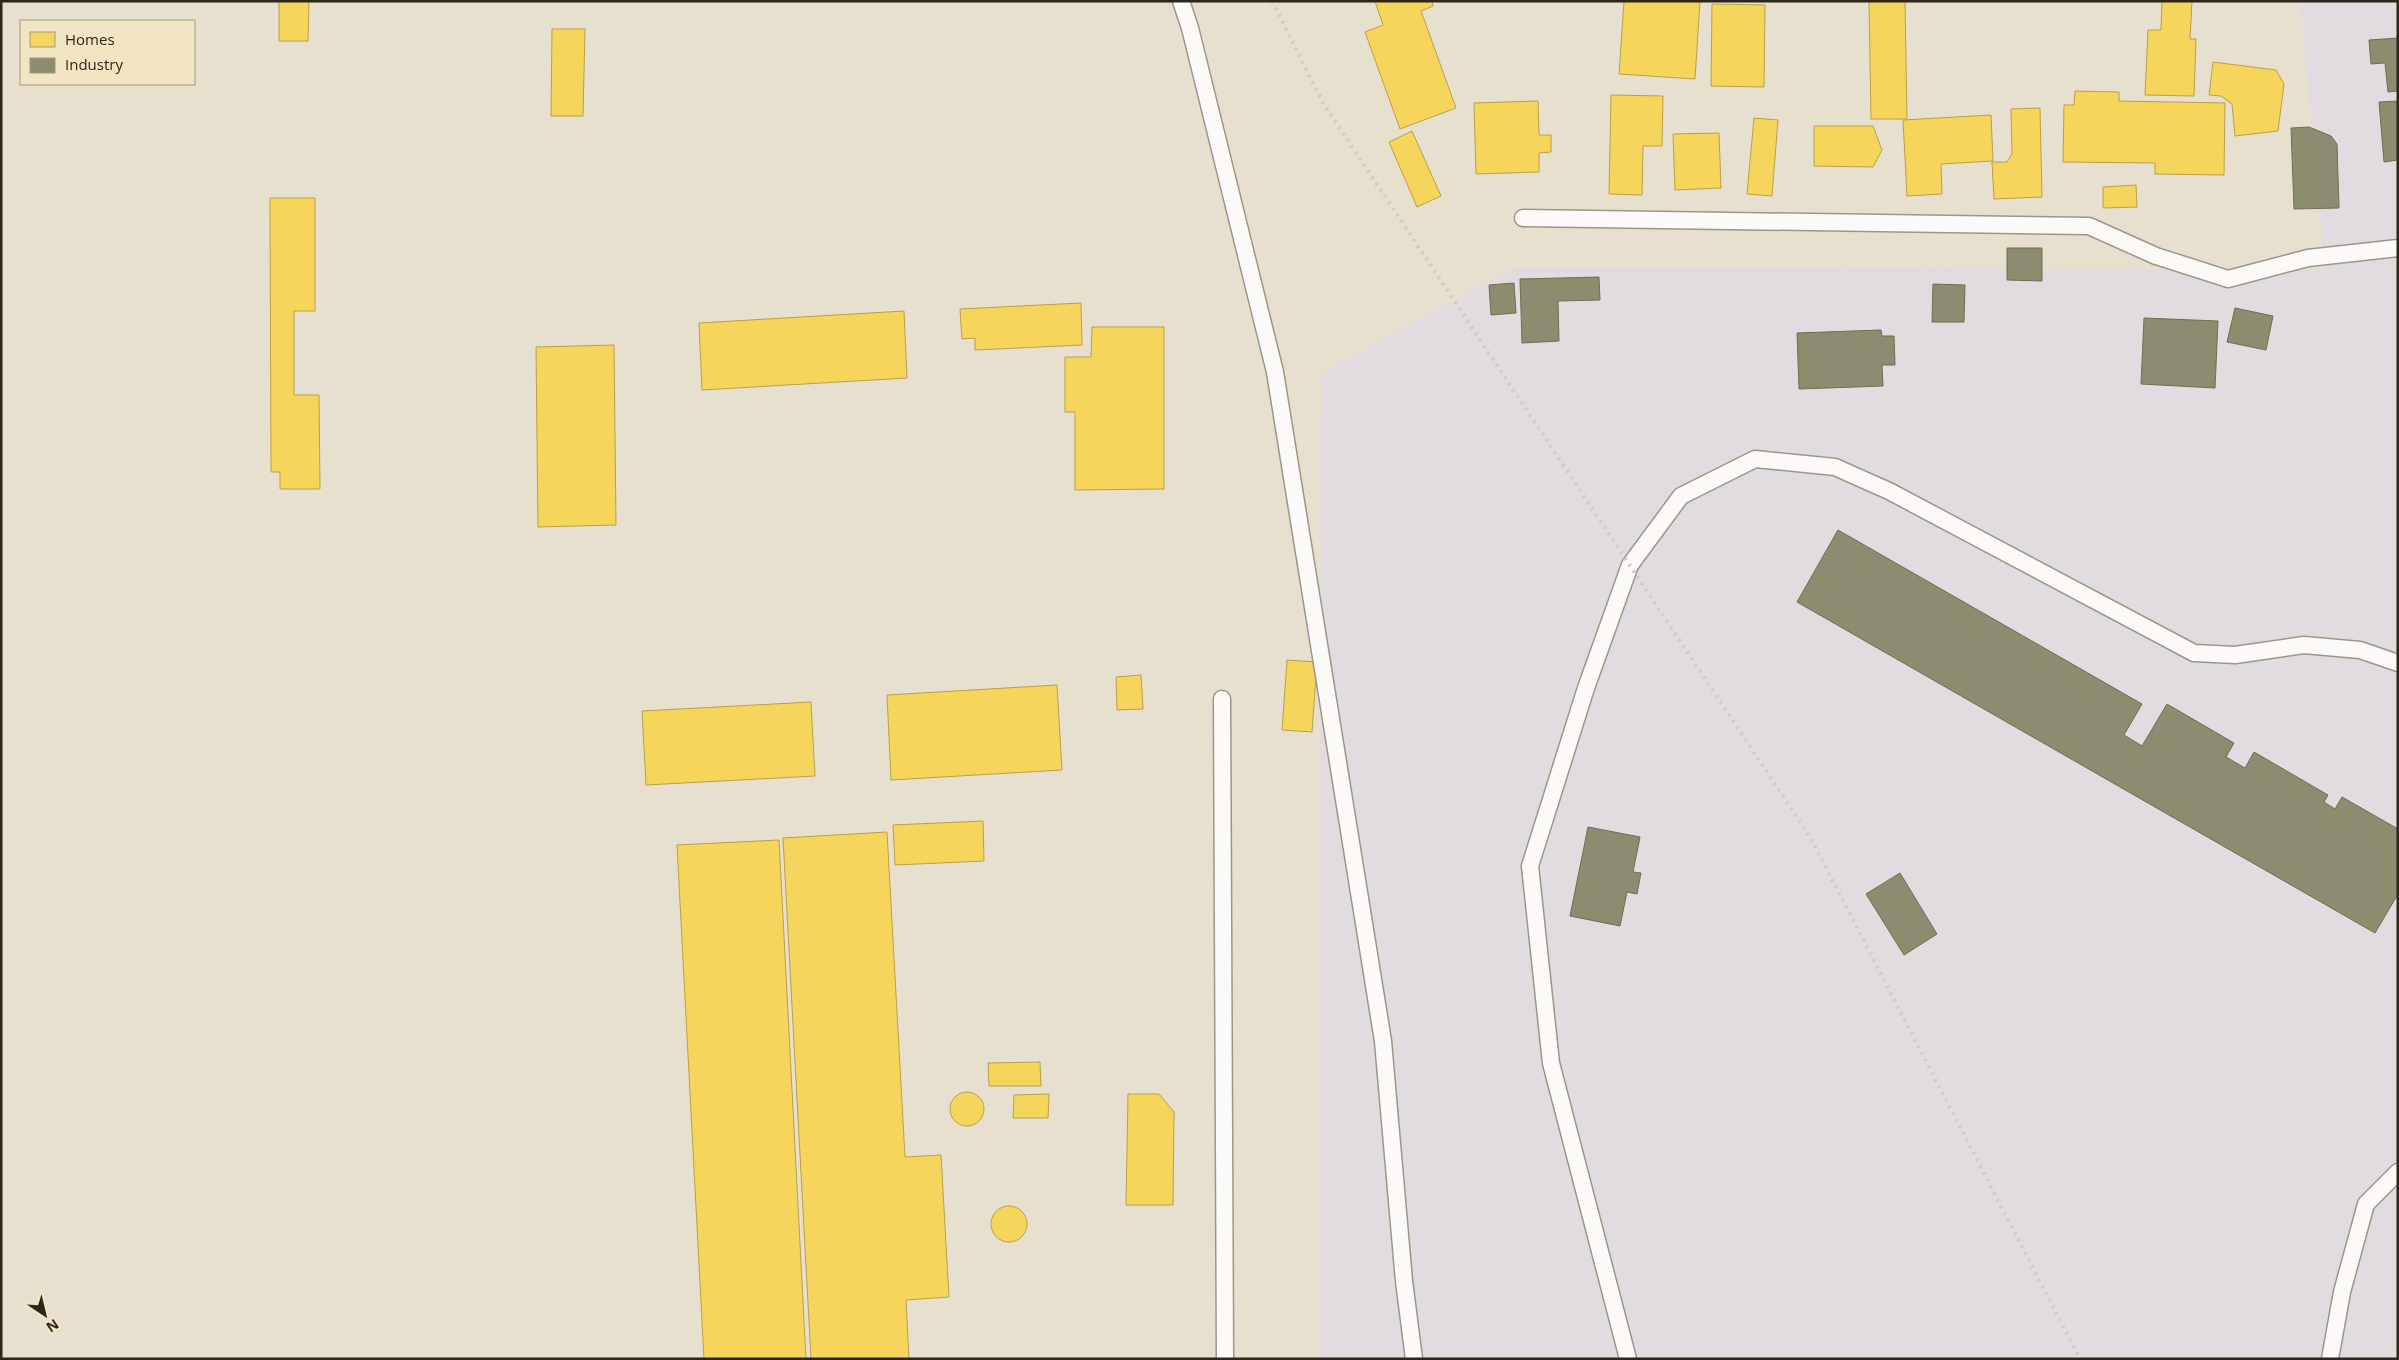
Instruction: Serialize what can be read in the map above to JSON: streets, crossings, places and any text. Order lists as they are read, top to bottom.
{
  "legend": ["Homes", "Industry"],
  "north": "bottom right"
}
